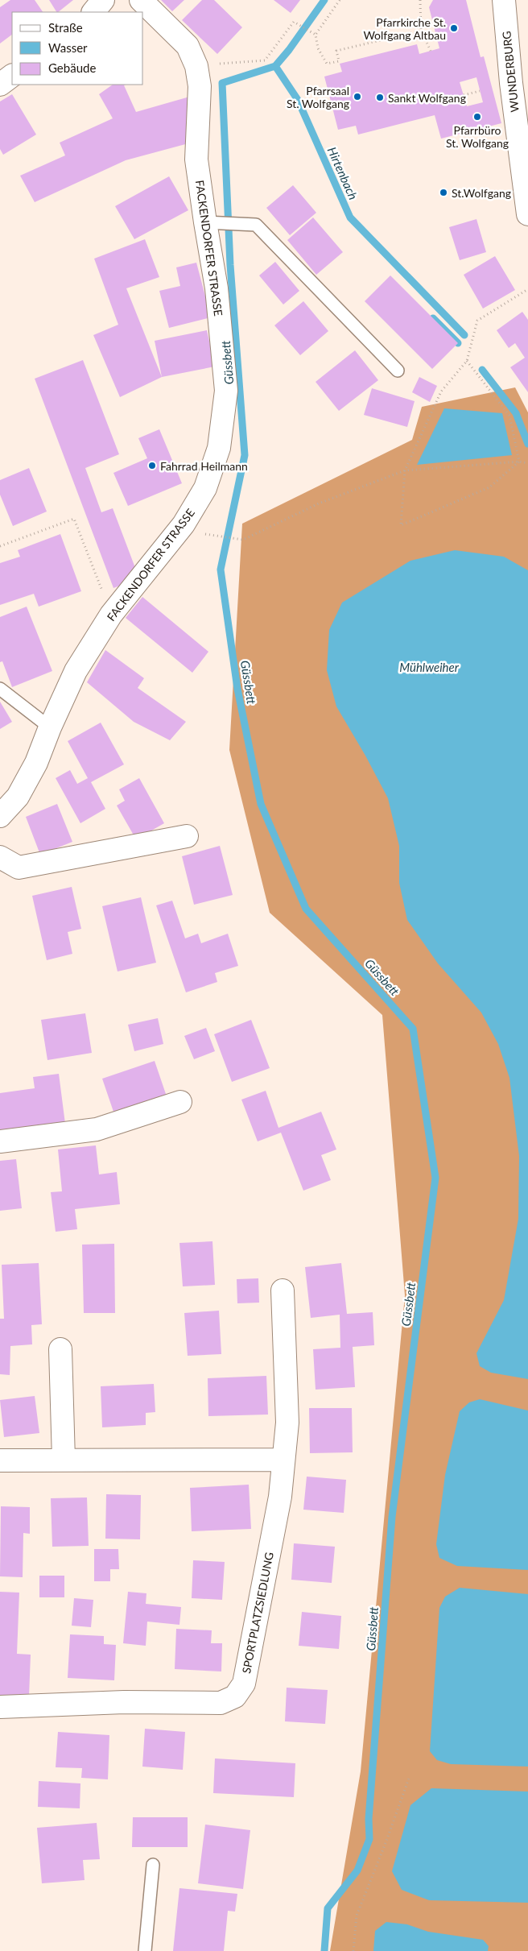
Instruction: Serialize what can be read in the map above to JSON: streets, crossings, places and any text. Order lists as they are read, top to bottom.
{
  "streets": {
    "street": ["WUNDERBURG", "FACKENDORFER STRASSE", "SPORTPLATZSIEDLUNG"]
  },
  "water": ["Hirtenbach", "Güssbett", "Mühlweiher"],
  "places": [
    "Pfarrkirche St. Wolfgang Altbau",
    "Pfarrsaal St. Wolfgang",
    "Sankt Wolfgang",
    "Pfarrbüro St. Wolfgang",
    "St.Wolfgang",
    "Fahrrad Heilmann"
  ],
  "legend": ["Straße", "Wasser", "Gebäude"]
}
